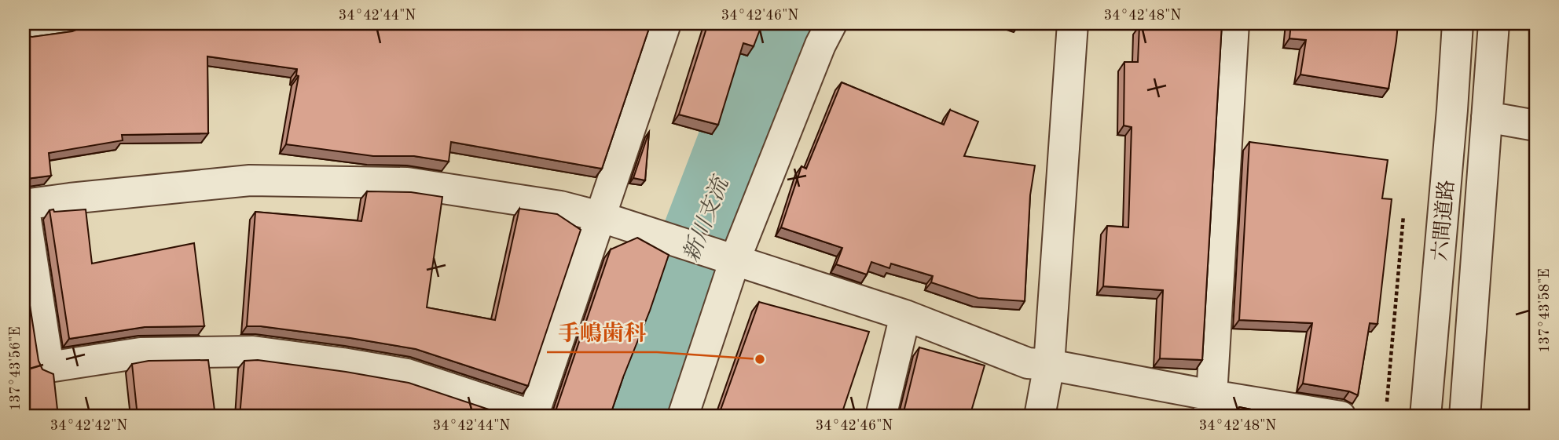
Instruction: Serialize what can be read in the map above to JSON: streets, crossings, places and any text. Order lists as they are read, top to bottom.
{
  "streets": {
    "street": ["六間道路"]
  },
  "water": ["新川支流"],
  "places": ["手嶋歯科"],
  "coordinates": [
    "34°42'44\"N",
    "34°42'46\"N",
    "34°42'48\"N",
    "137°43'58\"E",
    "137°43'56\"E",
    "34°42'42\"N"
  ]
}
